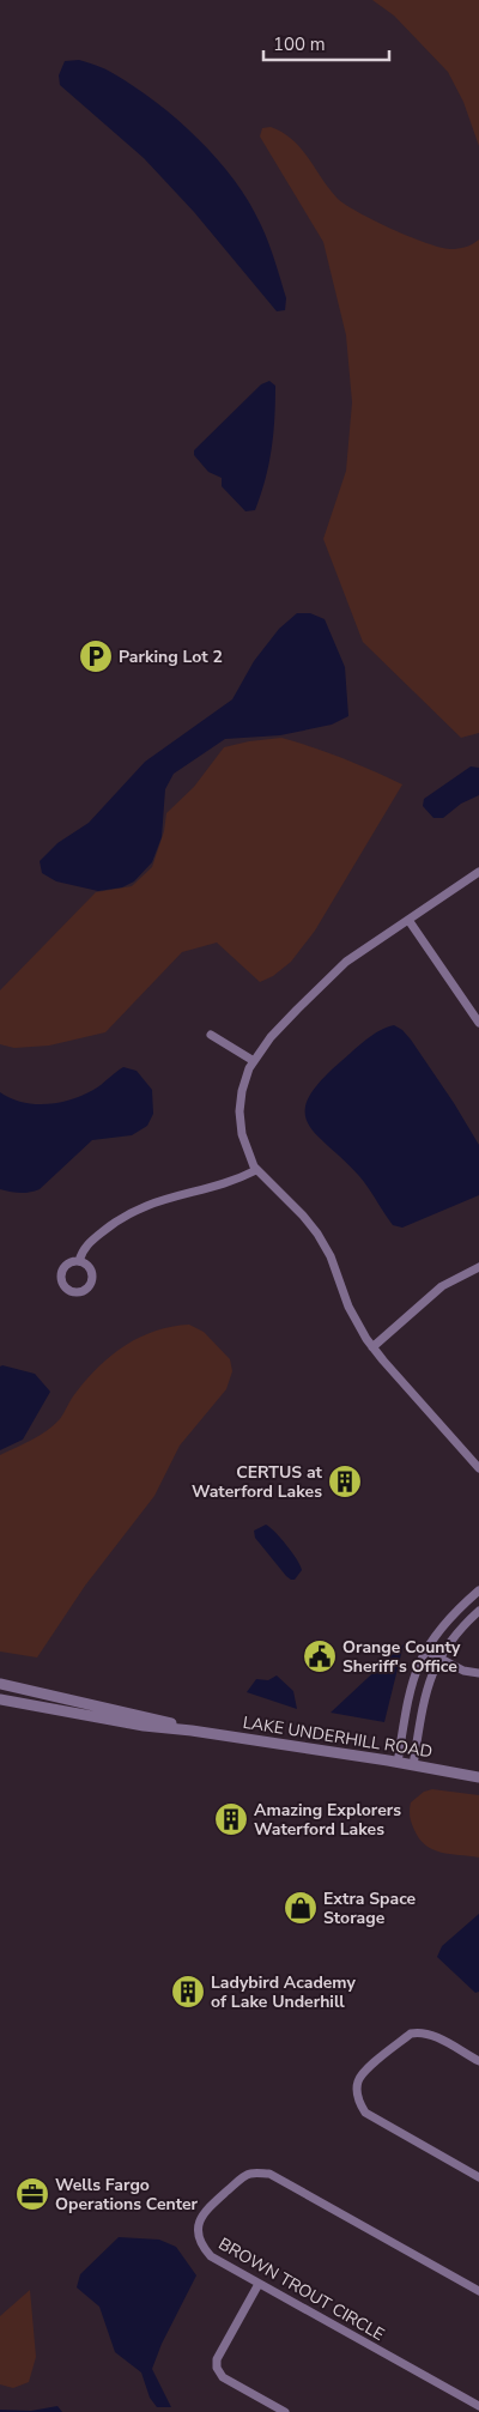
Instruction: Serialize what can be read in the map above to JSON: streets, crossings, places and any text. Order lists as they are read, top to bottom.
{
  "streets": {
    "street": ["LAKE UNDERHILL ROAD", "BROWN TROUT CIRCLE"]
  },
  "places": {
    "parking": ["Parking Lot 2"],
    "building": ["CERTUS at Waterford Lakes", "Amazing Explorers Waterford Lakes", "Ladybird Academy of Lake Underhill"],
    "public building": ["Orange County Sheriff's Office"],
    "shop": ["Extra Space Storage"],
    "office": ["Wells Fargo Operations Center"]
  },
  "scale_bar": "100 m"
}
